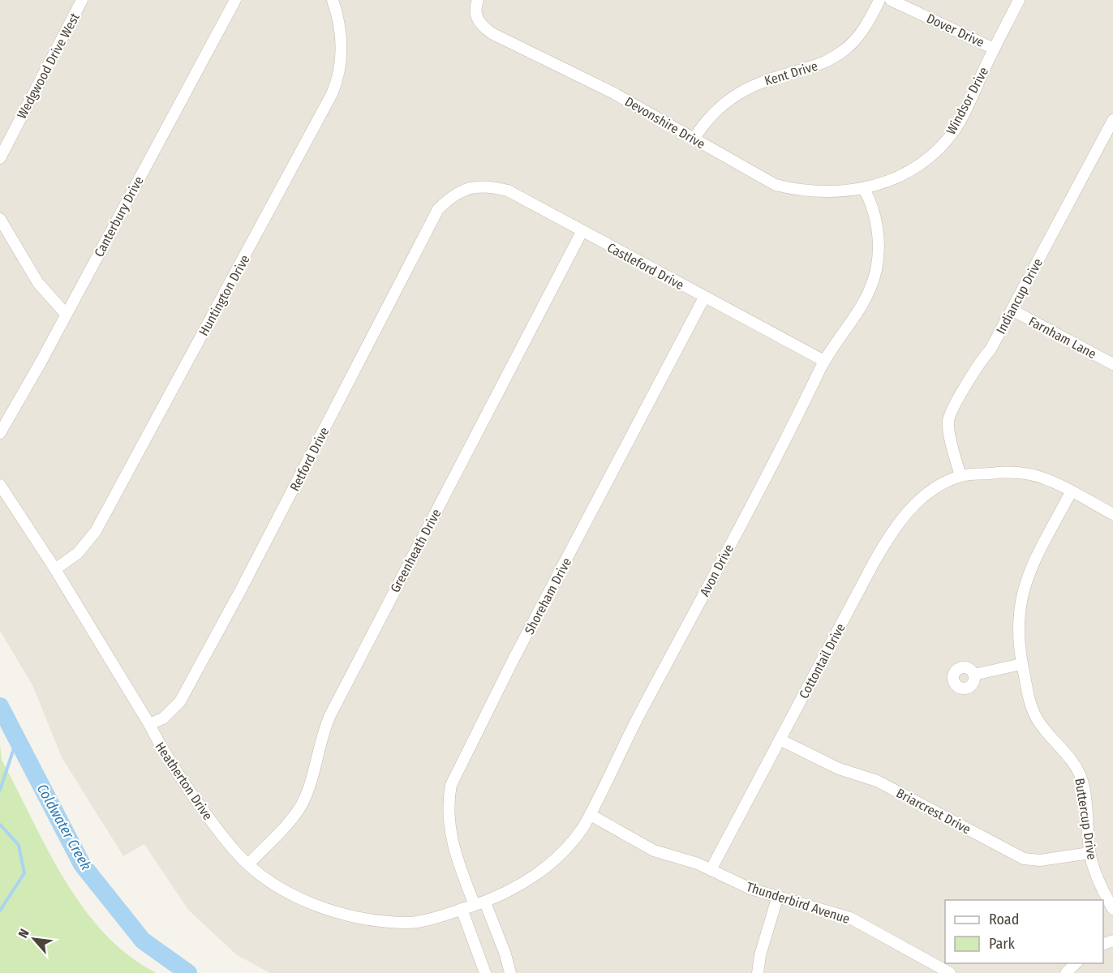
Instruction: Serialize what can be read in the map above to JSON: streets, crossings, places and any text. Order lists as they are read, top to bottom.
{
  "streets": {
    "street": [
      "Dover Drive",
      "Wedgwood Drive West",
      "Kent Drive",
      "Windsor Drive",
      "Devonshire Drive",
      "Canterbury Drive",
      "Castleford Drive",
      "Huntington Drive",
      "Indiancup Drive",
      "Farnham Lane",
      "Retford Drive",
      "Greenheath Drive",
      "Avon Drive",
      "Shoreham Drive",
      "Cottontail Drive",
      "Heatherton Drive",
      "Briarcrest Drive",
      "Buttercup Drive",
      "Thunderbird Avenue"
    ]
  },
  "crossings": [
    ["Dover Drive", "Windsor Drive"],
    ["Kent Drive", "Devonshire Drive"],
    ["Windsor Drive", "Devonshire Drive"],
    ["Windsor Drive", "Avon Drive"],
    ["Devonshire Drive", "Avon Drive"],
    ["Castleford Drive", "Retford Drive"],
    ["Castleford Drive", "Greenheath Drive"],
    ["Castleford Drive", "Avon Drive"],
    ["Castleford Drive", "Shoreham Drive"],
    ["Huntington Drive", "Heatherton Drive"],
    ["Indiancup Drive", "Farnham Lane"],
    ["Indiancup Drive", "Cottontail Drive"],
    ["Retford Drive", "Heatherton Drive"],
    ["Greenheath Drive", "Heatherton Drive"],
    ["Avon Drive", "Shoreham Drive"],
    ["Avon Drive", "Heatherton Drive"],
    ["Avon Drive", "Thunderbird Avenue"],
    ["Shoreham Drive", "Heatherton Drive"],
    ["Cottontail Drive", "Briarcrest Drive"],
    ["Cottontail Drive", "Thunderbird Avenue"],
    ["Briarcrest Drive", "Buttercup Drive"]
  ],
  "water": ["Coldwater Creek"],
  "legend": ["Road", "Park"],
  "north": "top left"
}
